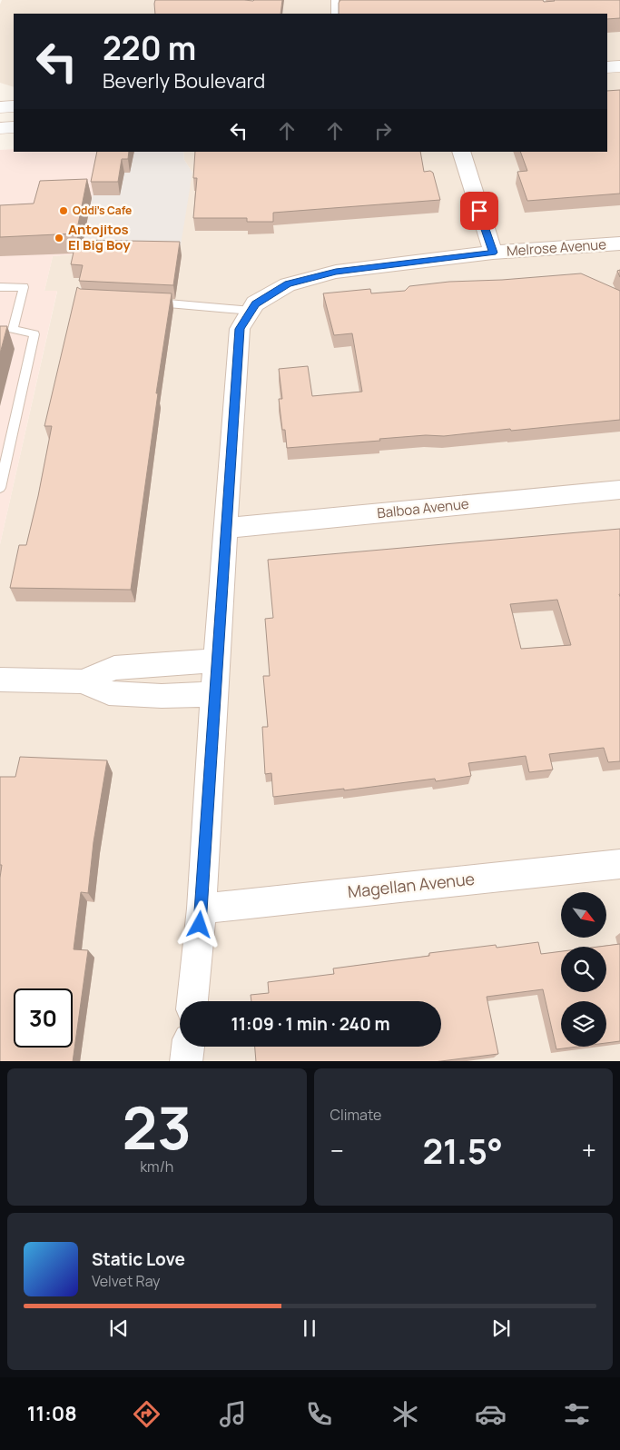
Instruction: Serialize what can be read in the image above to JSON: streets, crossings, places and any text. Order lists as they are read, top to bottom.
{
  "streets": {
    "street": ["Melrose Avenue", "Balboa Avenue", "Magellan Avenue"]
  },
  "places": ["Oddi's Cafe", "Antojitos El Big Boy"],
  "north": "bottom right",
  "page": {
    "turn": ["220 m", "Beverly Boulevard"],
    "limit": "30",
    "trip": "11:09 · 1 min · 240 m",
    "tile": [
      ["23", "km/h"],
      "Climate"
    ],
    "heat": ["−", "21.5°", "+"],
    "song": ["Static Love", "Velvet Ray"],
    "tabs": "11:08"
  }
}
